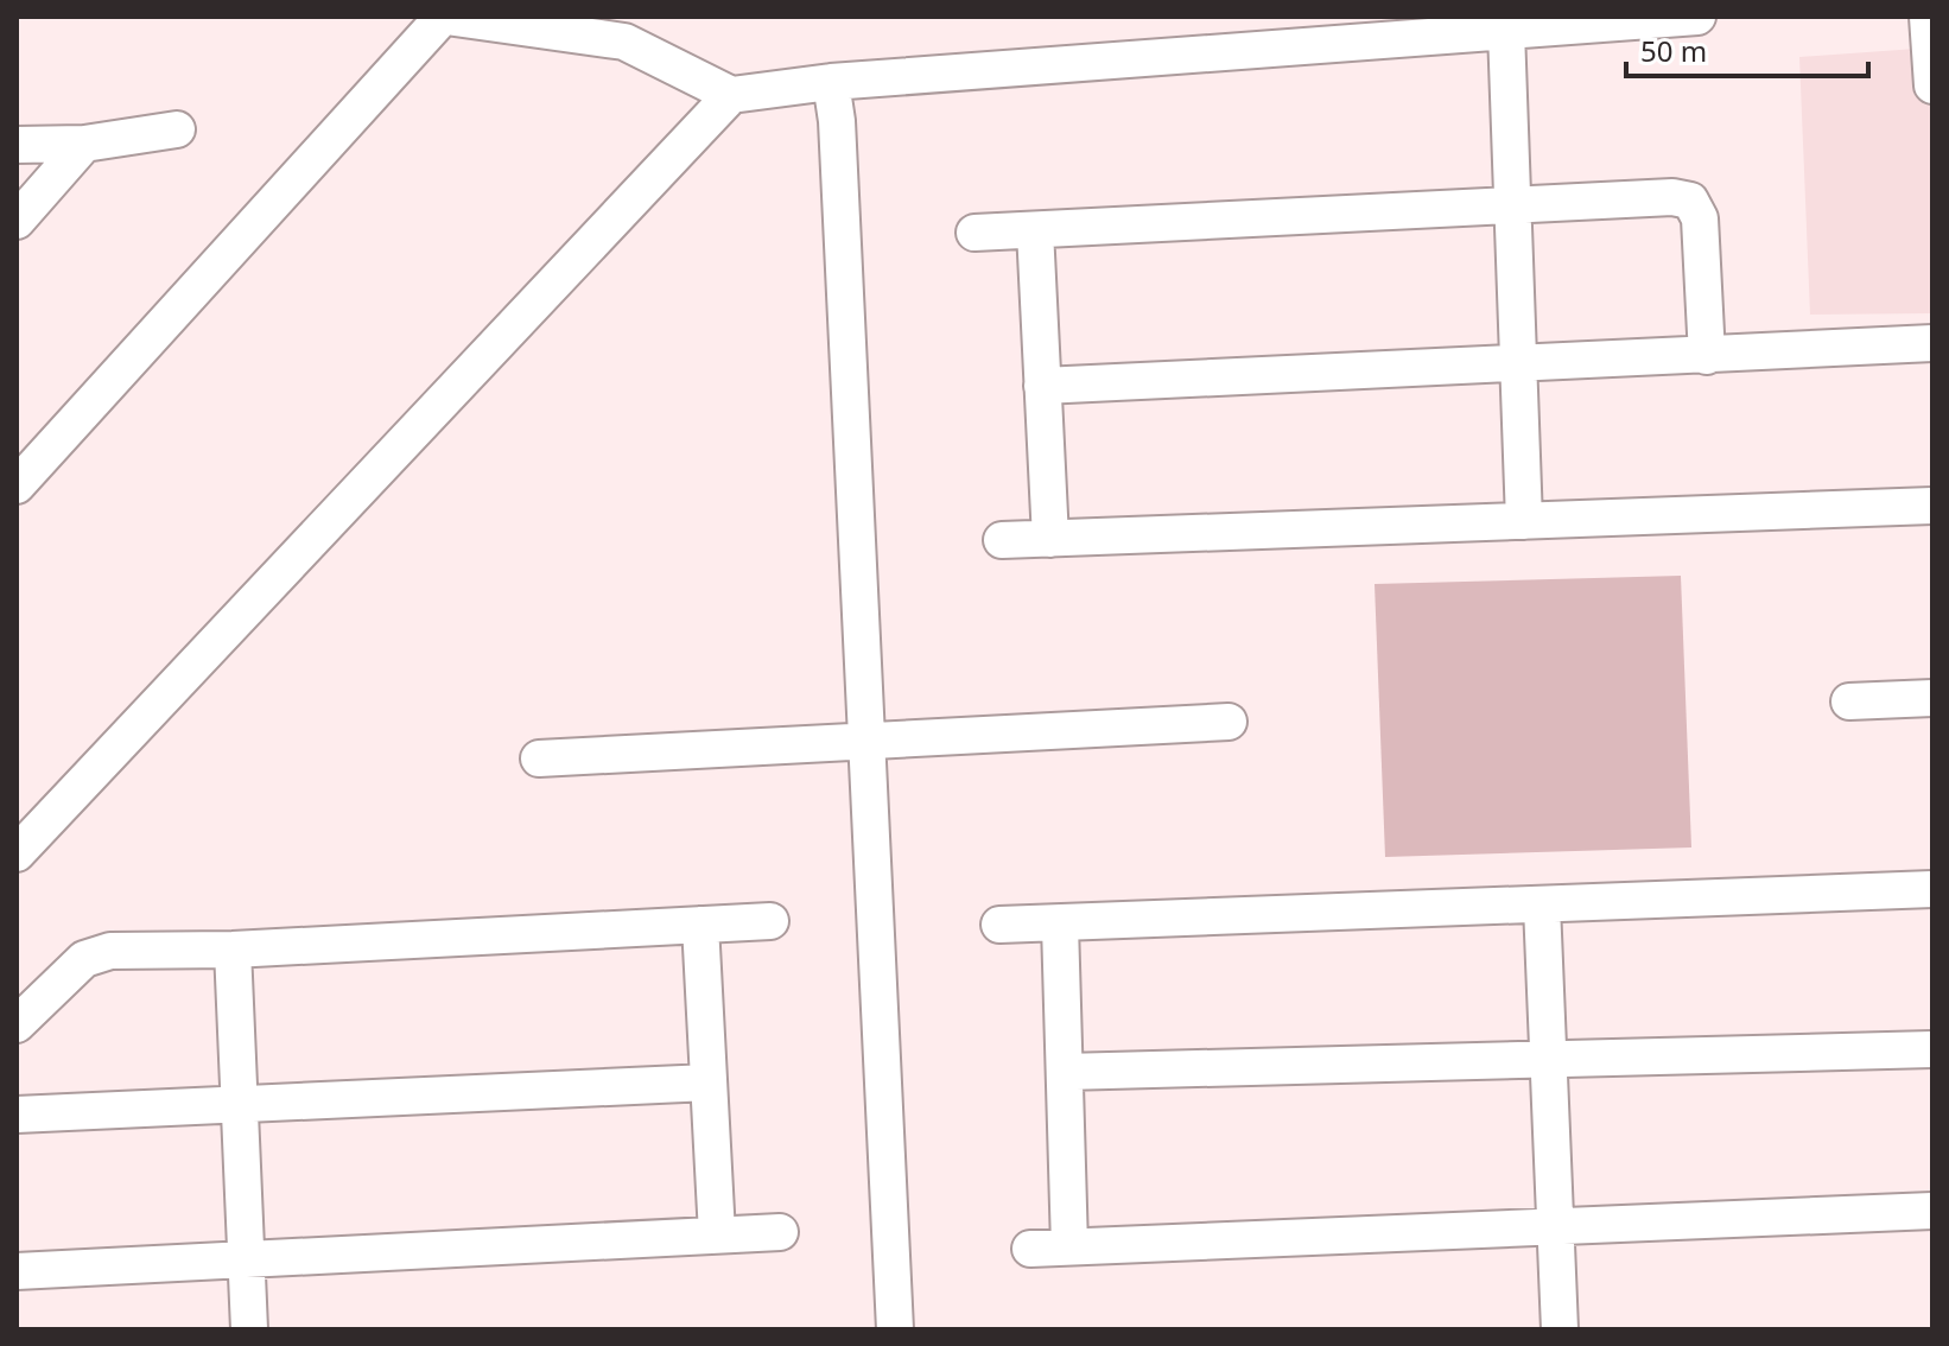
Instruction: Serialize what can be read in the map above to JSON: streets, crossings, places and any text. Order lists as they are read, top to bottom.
{
  "scale_bar": "50 m"
}
